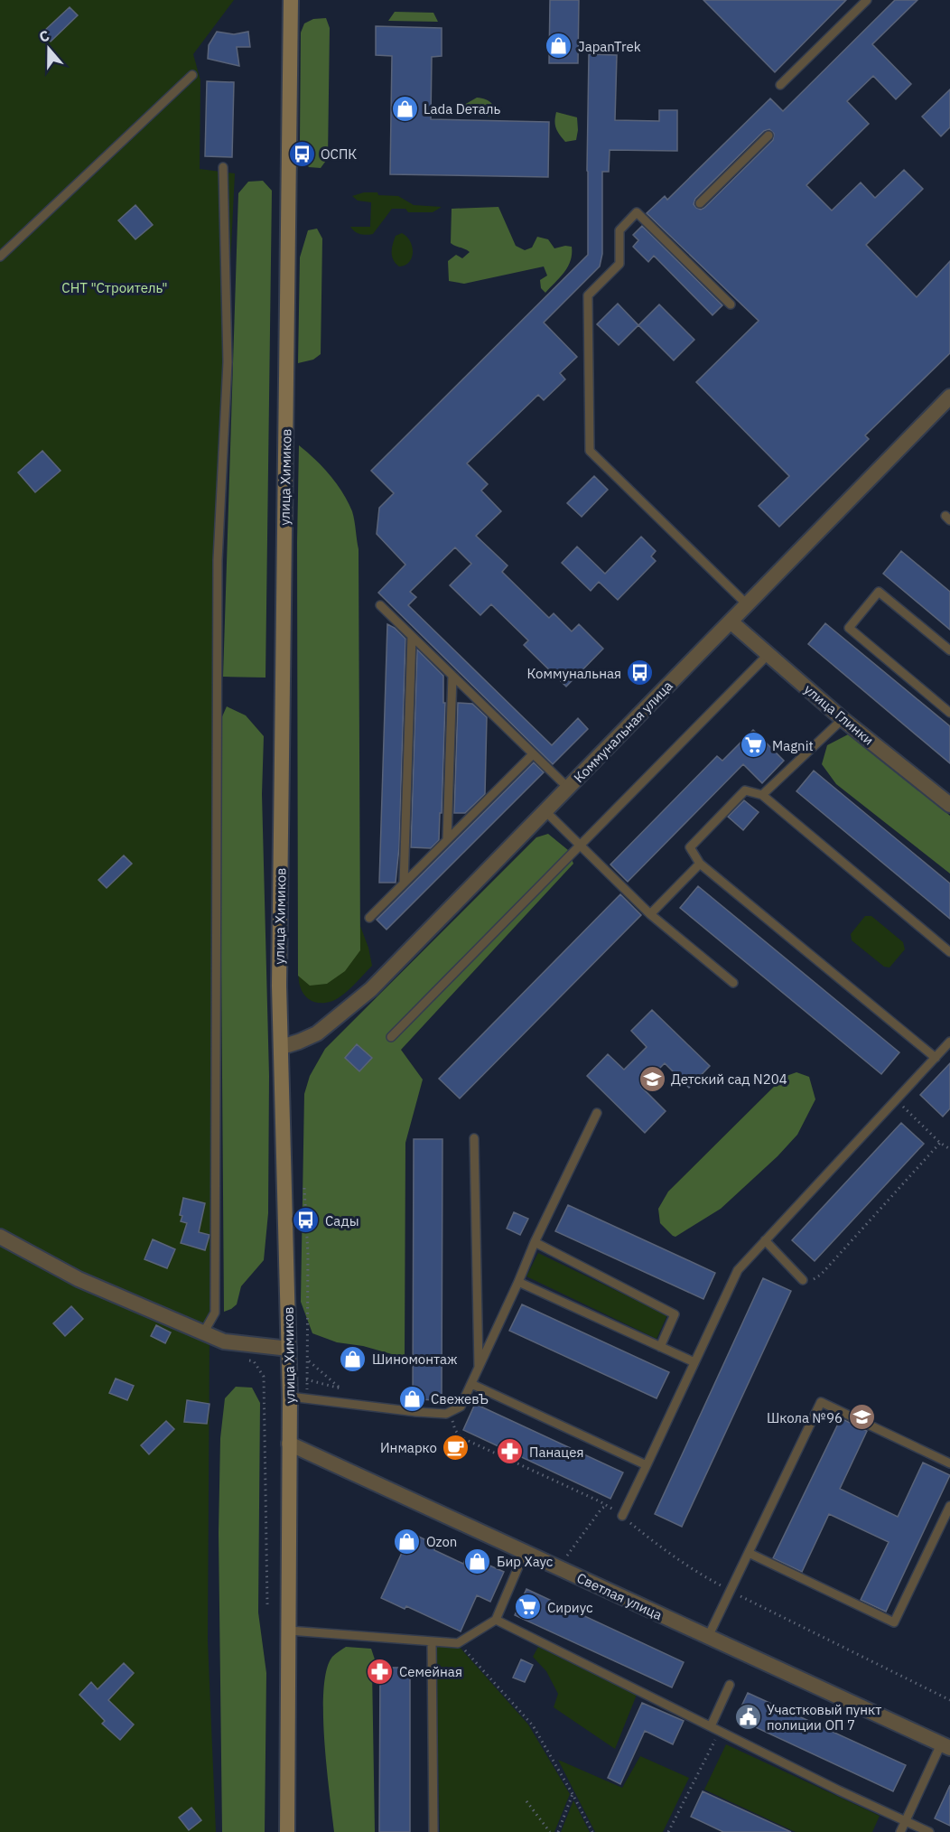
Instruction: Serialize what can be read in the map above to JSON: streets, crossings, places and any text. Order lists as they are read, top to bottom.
{
  "streets": {
    "main road": ["улица Химиков"],
    "street": ["улица Глинки", "Коммунальная улица", "Светлая улица"]
  },
  "crossings": [
    ["улица Химиков", "Коммунальная улица"],
    ["улица Химиков", "Светлая улица"],
    ["улица Глинки", "Коммунальная улица"]
  ],
  "parks": ["СНТ \"Строитель\""],
  "places": {
    "shop": [
      "JapanTrek",
      "Lada Dеталь",
      "Шиномонтаж",
      "СвежевЪ",
      "Ozon",
      "Бир Хаус"
    ],
    "bus stop": ["ОСПК", "Коммунальная", "Сады"],
    "supermarket": ["Magnit", "Сириус"],
    "school or university": ["Детский сад N204", "Школа №96"],
    "cafe": ["Инмарко"],
    "pharmacy": ["Панацея", "Семейная"],
    "public building": ["Участковый пункт полиции ОП 7"]
  },
  "north": "top"
}
